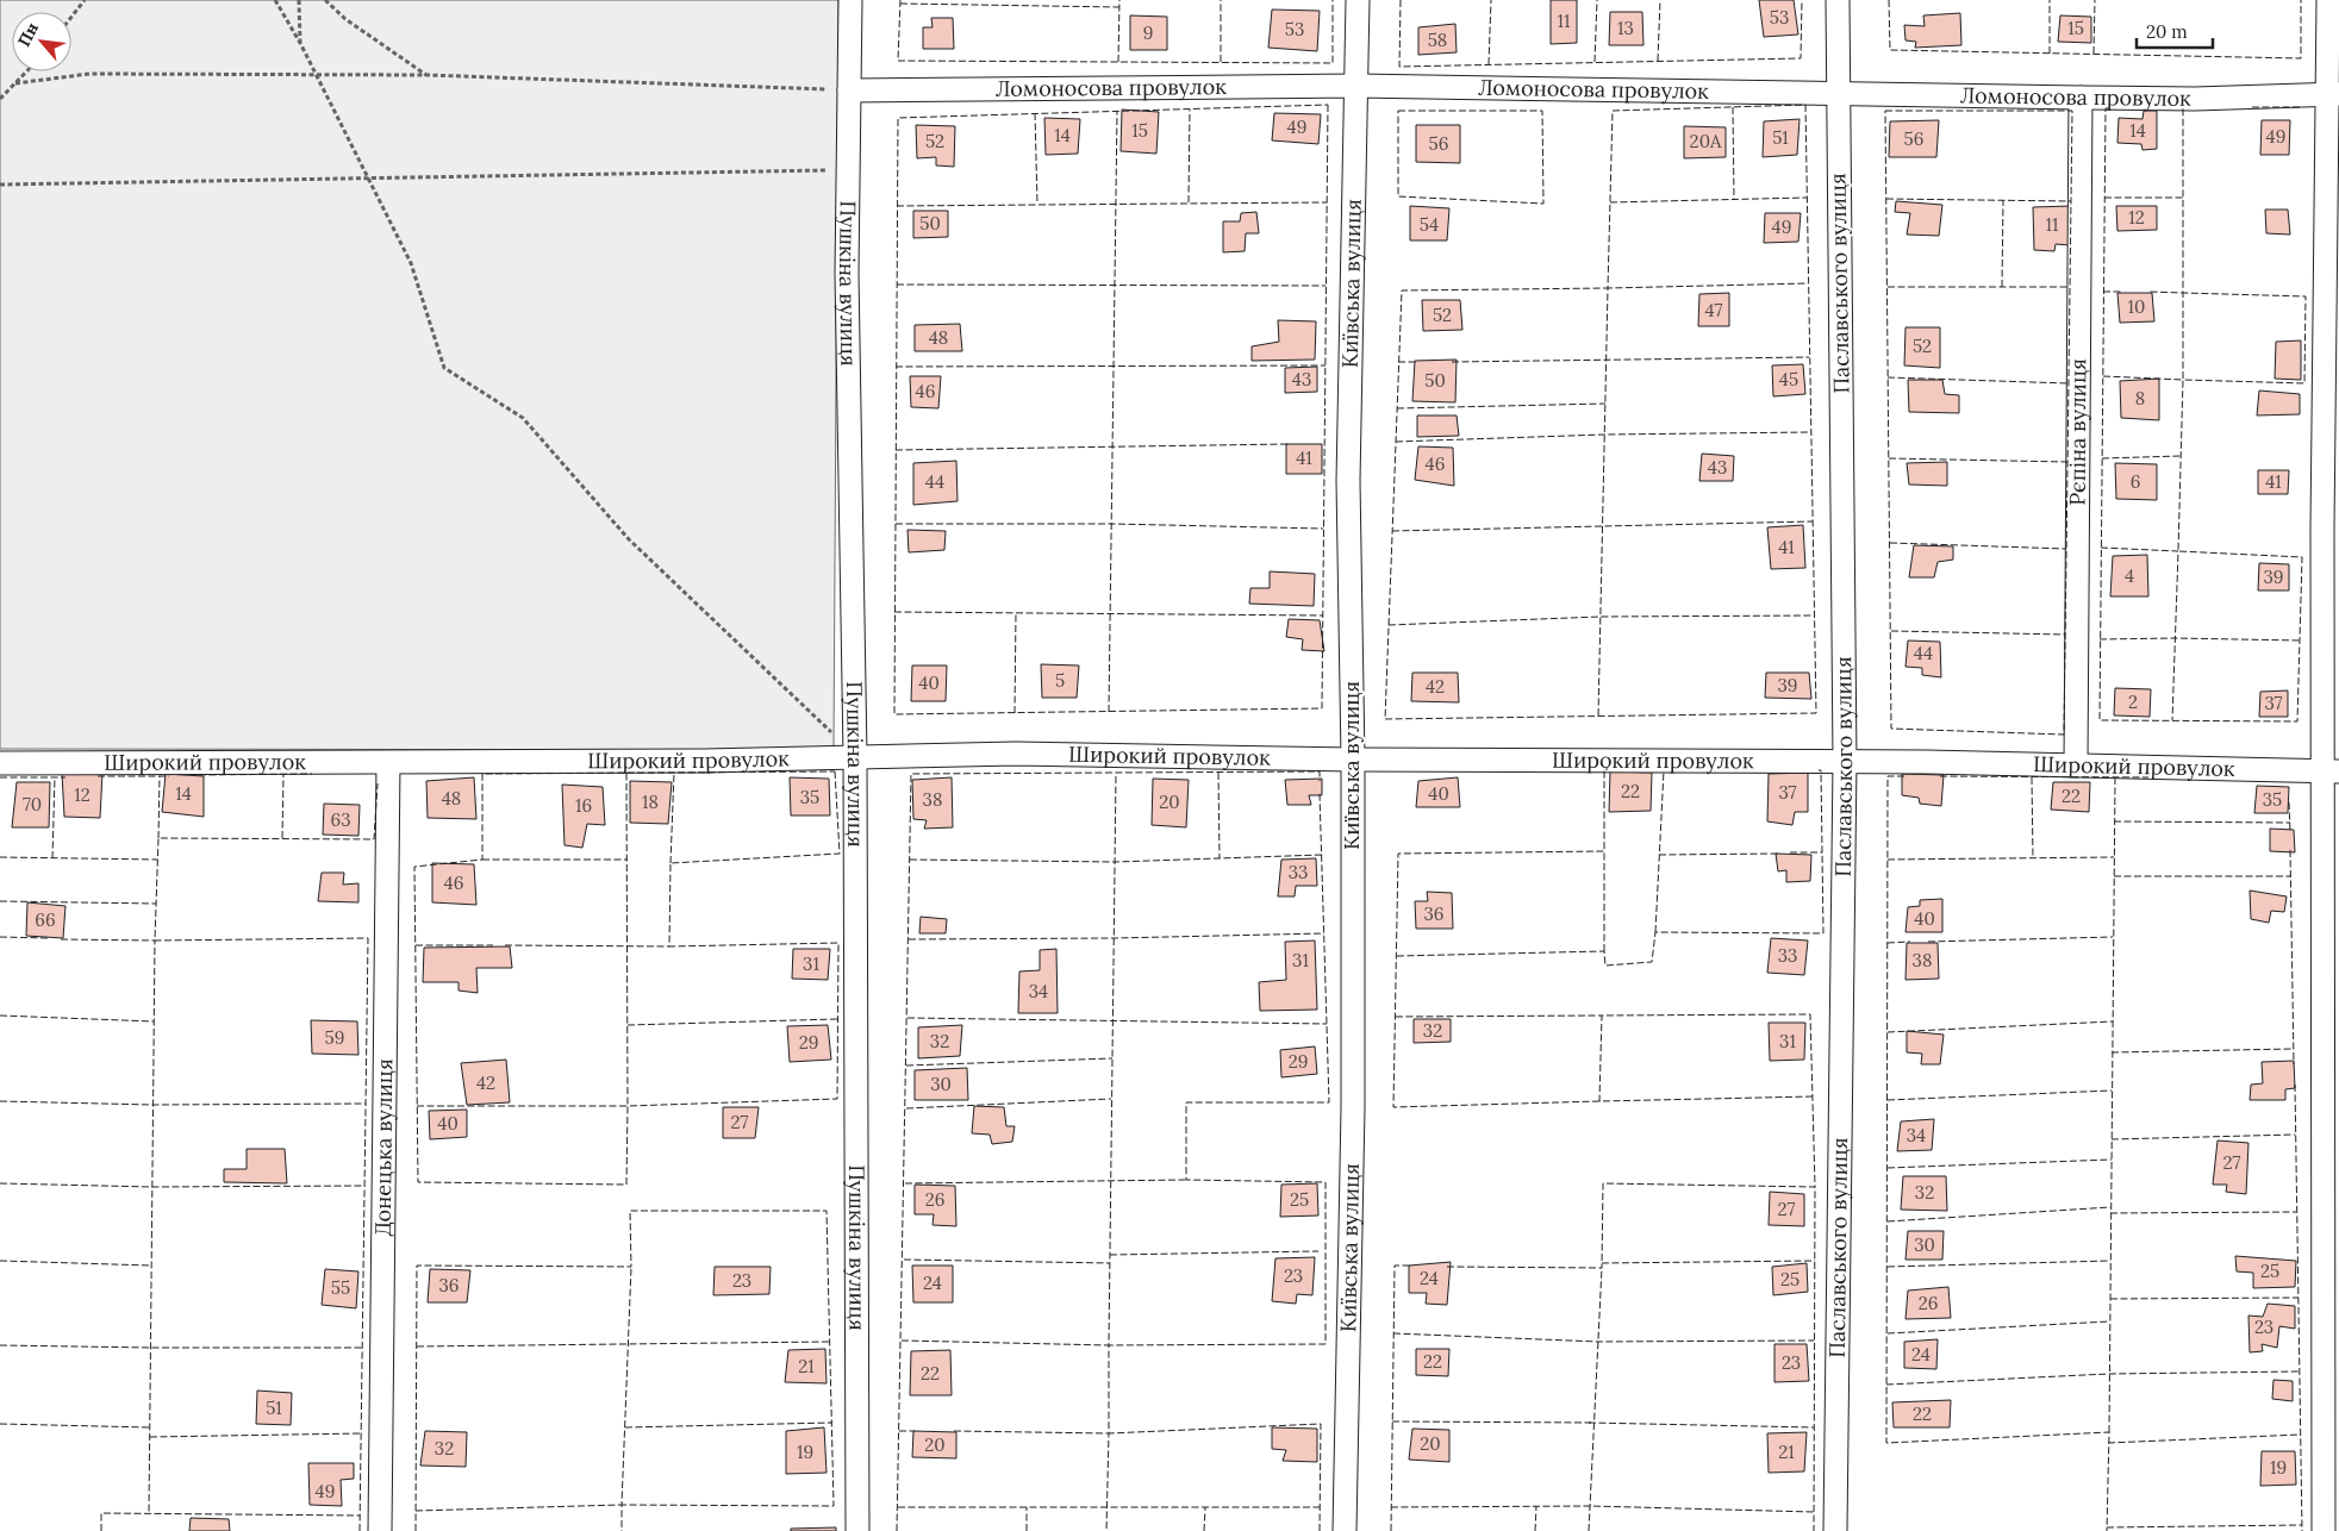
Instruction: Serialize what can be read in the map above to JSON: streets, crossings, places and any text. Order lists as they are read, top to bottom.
{
  "streets": {
    "street": [
      "Ломоносова провулок",
      "Пушкіна вулиця",
      "Київська вулиця",
      "Паславського вулиця",
      "Рєпіна вулиця",
      "Широкий провулок",
      "Донецька вулиця"
    ]
  },
  "crossings": [
    ["Ломоносова провулок", "Пушкіна вулиця"],
    ["Ломоносова провулок", "Київська вулиця"],
    ["Ломоносова провулок", "Паславського вулиця"],
    ["Ломоносова провулок", "Рєпіна вулиця"],
    ["Пушкіна вулиця", "Широкий провулок"],
    ["Київська вулиця", "Широкий провулок"],
    ["Паславського вулиця", "Широкий провулок"],
    ["Рєпіна вулиця", "Широкий провулок"],
    ["Широкий провулок", "Донецька вулиця"]
  ],
  "house_numbers": [
    "53",
    "11",
    "13",
    "15",
    "53",
    "9",
    "58",
    "49",
    "15",
    "14",
    "14",
    "49",
    "51",
    "56",
    "52",
    "20А",
    "56",
    "12",
    "50",
    "54",
    "11",
    "49",
    "10",
    "47",
    "52",
    "48",
    "52",
    "43",
    "45",
    "50",
    "46",
    "8",
    "41",
    "46",
    "43",
    "44",
    "6",
    "41",
    "41",
    "4",
    "39",
    "44",
    "5",
    "40",
    "39",
    "42",
    "2",
    "37",
    "22",
    "37",
    "14",
    "40",
    "12",
    "22",
    "35",
    "48",
    "38",
    "35",
    "18",
    "20",
    "70",
    "16",
    "63",
    "33",
    "46",
    "36",
    "40",
    "66",
    "33",
    "31",
    "38",
    "31",
    "34",
    "32",
    "59",
    "32",
    "31",
    "29",
    "29",
    "42",
    "30",
    "27",
    "40",
    "34",
    "27",
    "32",
    "26",
    "25",
    "27",
    "30",
    "25",
    "23",
    "24",
    "25",
    "23",
    "24",
    "36",
    "55",
    "26",
    "23",
    "24",
    "22",
    "23",
    "21",
    "22",
    "51",
    "22",
    "20",
    "20",
    "32",
    "19",
    "21",
    "19",
    "49"
  ],
  "scale_bar": "20 m",
  "north": "top left"
}
